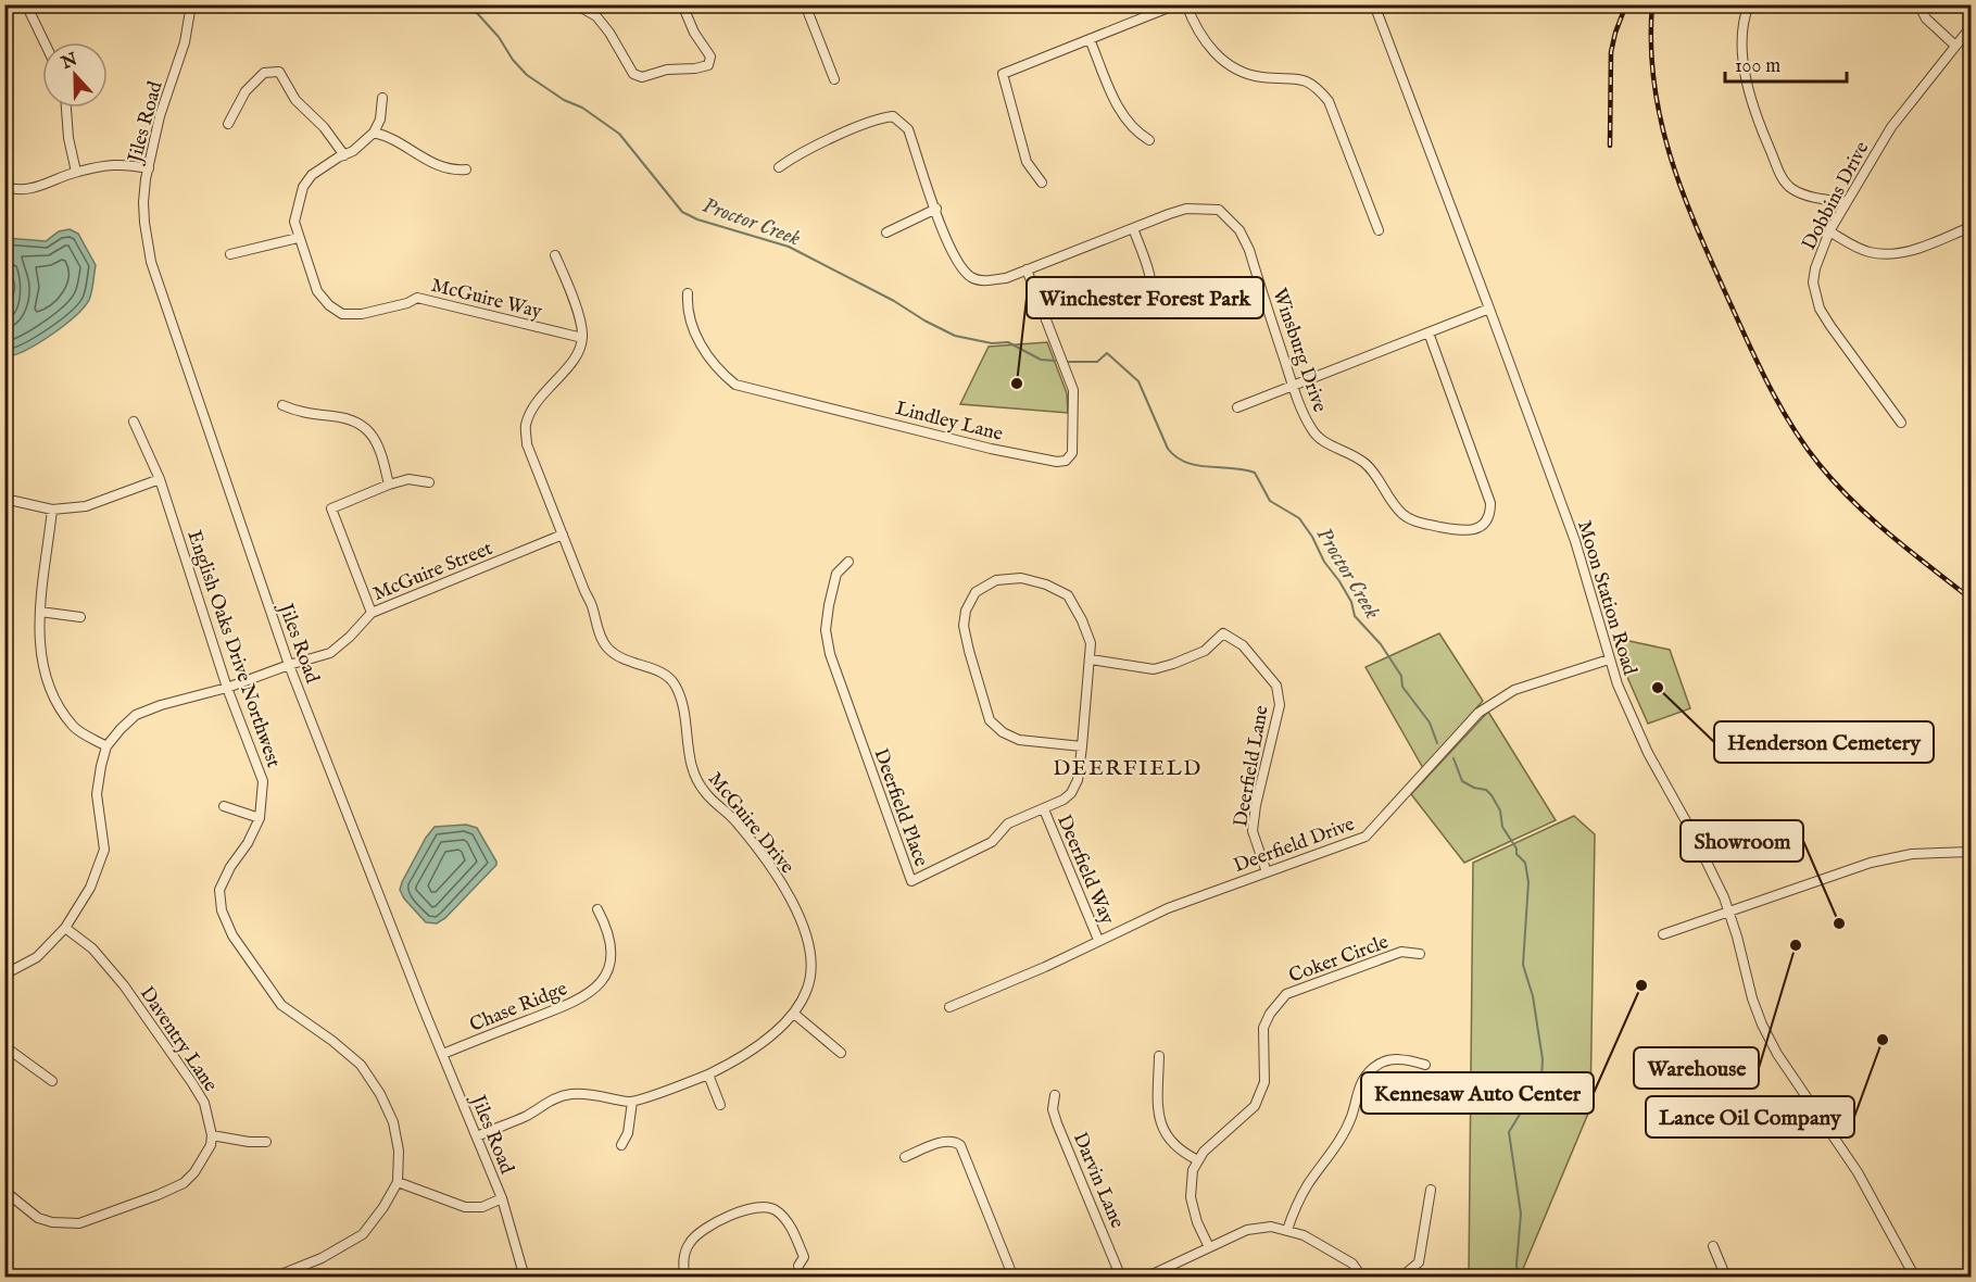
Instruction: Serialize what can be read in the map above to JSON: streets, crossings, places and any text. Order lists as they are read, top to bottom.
{
  "streets": {
    "street": [
      "Jiles Road",
      "Dobbins Drive",
      "McGuire Way",
      "Winsburg Drive",
      "Lindley Lane",
      "McGuire Street",
      "Moon Station Road",
      "English Oaks Drive Northwest",
      "Deerfield Lane",
      "Deerfield Place",
      "McGuire Drive",
      "Deerfield Drive",
      "Deerfield Way",
      "Coker Circle",
      "Chase Ridge",
      "Daventry Lane",
      "Darvin Lane"
    ]
  },
  "crossings": [
    ["Jiles Road", "McGuire Street"],
    ["Jiles Road", "Chase Ridge"],
    ["McGuire Way", "McGuire Drive"],
    ["Winsburg Drive", "Lindley Lane"],
    ["McGuire Street", "English Oaks Drive Northwest"],
    ["McGuire Street", "McGuire Drive"],
    ["Moon Station Road", "Deerfield Drive"],
    ["Deerfield Lane", "Deerfield Place"],
    ["Deerfield Lane", "Deerfield Drive"],
    ["Deerfield Place", "Deerfield Way"],
    ["Deerfield Drive", "Deerfield Way"]
  ],
  "districts": ["DEERFIELD"],
  "water": ["Proctor Creek"],
  "places": [
    "Winchester Forest Park",
    "Henderson Cemetery",
    "Showroom",
    "Warehouse",
    "Kennesaw Auto Center",
    "Lance Oil Company"
  ],
  "scale_bar": "100 m",
  "north": "top"
}
